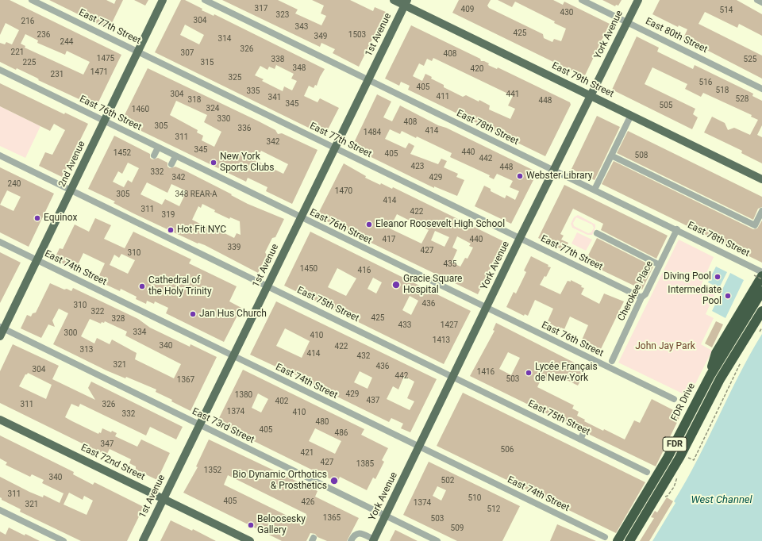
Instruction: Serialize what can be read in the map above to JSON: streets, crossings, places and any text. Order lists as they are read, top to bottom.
{
  "streets": {
    "highway": ["FDR Drive", "FDR"],
    "main road": [
      "1st Avenue",
      "York Avenue",
      "East 79th Street",
      "2nd Avenue",
      "East 72nd Street"
    ],
    "street": [
      "East 77th Street",
      "East 80th Street",
      "East 76th Street",
      "East 78th Street",
      "East 74th Street",
      "Cherokee Place",
      "East 75th Street",
      "East 73rd Street"
    ]
  },
  "crossings": [
    ["East 77th Street", "1st Avenue"],
    ["East 77th Street", "York Avenue"],
    ["East 77th Street", "2nd Avenue"],
    ["East 77th Street", "Cherokee Place"],
    ["1st Avenue", "East 79th Street"],
    ["1st Avenue", "East 76th Street"],
    ["1st Avenue", "East 78th Street"],
    ["1st Avenue", "East 74th Street"],
    ["1st Avenue", "East 75th Street"],
    ["1st Avenue", "East 73rd Street"],
    ["1st Avenue", "East 72nd Street"],
    ["York Avenue", "East 80th Street"],
    ["York Avenue", "East 79th Street"],
    ["York Avenue", "East 76th Street"],
    ["York Avenue", "East 78th Street"],
    ["York Avenue", "East 74th Street"],
    ["York Avenue", "East 75th Street"],
    ["York Avenue", "East 73rd Street"],
    ["East 76th Street", "2nd Avenue"],
    ["East 78th Street", "Cherokee Place"],
    ["2nd Avenue", "East 74th Street"],
    ["2nd Avenue", "East 75th Street"],
    ["2nd Avenue", "East 73rd Street"]
  ],
  "water": ["West Channel"],
  "parks": ["John Jay Park"],
  "places": [
    "New York Sports Clubs",
    "Webster Library",
    "Equinox",
    "Eleanor Roosevelt High School",
    "Hot Fit NYC",
    "Diving Pool",
    "Gracie Square Hospital",
    "Cathedral of the Holy Trinity",
    "Intermediate Pool",
    "Jan Hus Church",
    "Lycée Français de New-York",
    "Bio Dynamic Orthotics & Prosthetics",
    "Beloosesky Gallery"
  ],
  "house_numbers": [
    "317",
    "409",
    "514",
    "430",
    "323",
    "304",
    "216",
    "343",
    "425",
    "236",
    "1503",
    "349",
    "314",
    "244",
    "326",
    "221",
    "307",
    "408",
    "1475",
    "338",
    "525",
    "225",
    "315",
    "348",
    "420",
    "1471",
    "231",
    "325",
    "516",
    "405",
    "518",
    "335",
    "304",
    "441",
    "411",
    "341",
    "528",
    "318",
    "448",
    "345",
    "505",
    "324",
    "1460",
    "330",
    "408",
    "305",
    "336",
    "414",
    "1484",
    "311",
    "342",
    "345",
    "440",
    "1452",
    "405",
    "508",
    "442",
    "423",
    "448",
    "332",
    "342",
    "429",
    "240",
    "1470",
    "305",
    "348 REAR-A",
    "414",
    "311",
    "422",
    "319",
    "417",
    "440",
    "339",
    "427",
    "310",
    "435",
    "1450",
    "416",
    "436",
    "310",
    "322",
    "425",
    "328",
    "433",
    "1427",
    "334",
    "300",
    "410",
    "1413",
    "340",
    "422",
    "313",
    "414",
    "432",
    "321",
    "436",
    "304",
    "1416",
    "442",
    "503",
    "1367",
    "429",
    "1380",
    "437",
    "402",
    "311",
    "326",
    "1374",
    "410",
    "332",
    "480",
    "405",
    "486",
    "347",
    "506",
    "421",
    "427",
    "1385",
    "1352",
    "340",
    "502",
    "311",
    "510",
    "405",
    "426",
    "1374",
    "321",
    "512",
    "1365",
    "503",
    "509"
  ]
}
